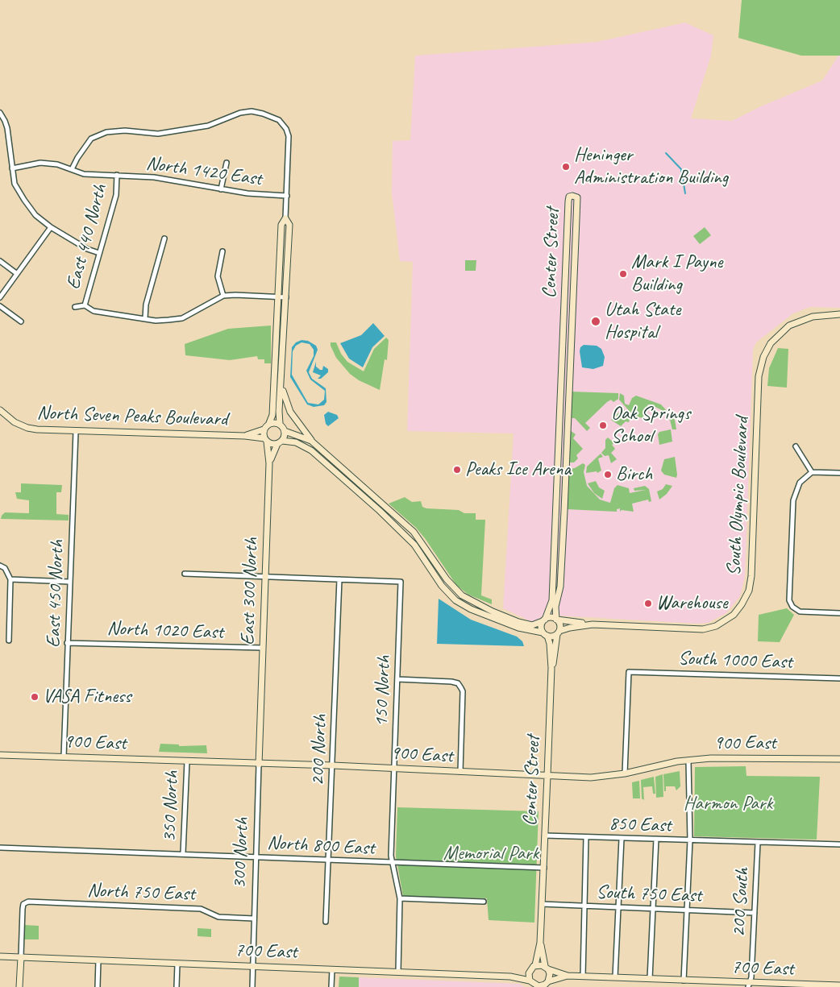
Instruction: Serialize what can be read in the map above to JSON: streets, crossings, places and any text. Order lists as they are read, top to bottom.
{
  "streets": {
    "street": [
      "North 1420 East",
      "East 440 North",
      "Center Street",
      "North Seven Peaks Boulevard",
      "South Olympic Boulevard",
      "East 300 North",
      "East 450 North",
      "North 1020 East",
      "South 1000 East",
      "150 North",
      "900 East",
      "200 North",
      "350 North",
      "850 East",
      "North 800 East",
      "300 North",
      "North 750 East",
      "South 750 East",
      "200 South",
      "700 East"
    ]
  },
  "crossings": [
    ["North 1420 East", "East 440 North"],
    ["Center Street", "South Olympic Boulevard"],
    ["Center Street", "900 East"],
    ["Center Street", "850 East"],
    ["Center Street", "North 800 East"],
    ["Center Street", "South 750 East"],
    ["Center Street", "700 East"],
    ["North Seven Peaks Boulevard", "East 300 North"],
    ["North Seven Peaks Boulevard", "East 450 North"],
    ["East 300 North", "North 1020 East"],
    ["East 300 North", "300 North"],
    ["East 450 North", "North 1020 East"],
    ["East 450 North", "900 East"],
    ["South 1000 East", "900 East"],
    ["150 North", "900 East"],
    ["150 North", "200 North"],
    ["150 North", "North 800 East"],
    ["150 North", "700 East"],
    ["900 East", "200 North"],
    ["900 East", "350 North"],
    ["900 East", "300 North"],
    ["200 North", "North 800 East"],
    ["350 North", "North 800 East"],
    ["850 East", "200 South"],
    ["North 800 East", "300 North"],
    ["300 North", "North 750 East"],
    ["300 North", "700 East"],
    ["North 750 East", "700 East"],
    ["South 750 East", "200 South"],
    ["200 South", "700 East"]
  ],
  "parks": ["Harmon Park", "Memorial Park"],
  "places": [
    "Heninger Administration Building",
    "Mark I Payne Building",
    "Utah State Hospital",
    "Oak Springs School",
    "Peaks Ice Arena",
    "Birch",
    "Warehouse",
    "VASA Fitness"
  ]
}
